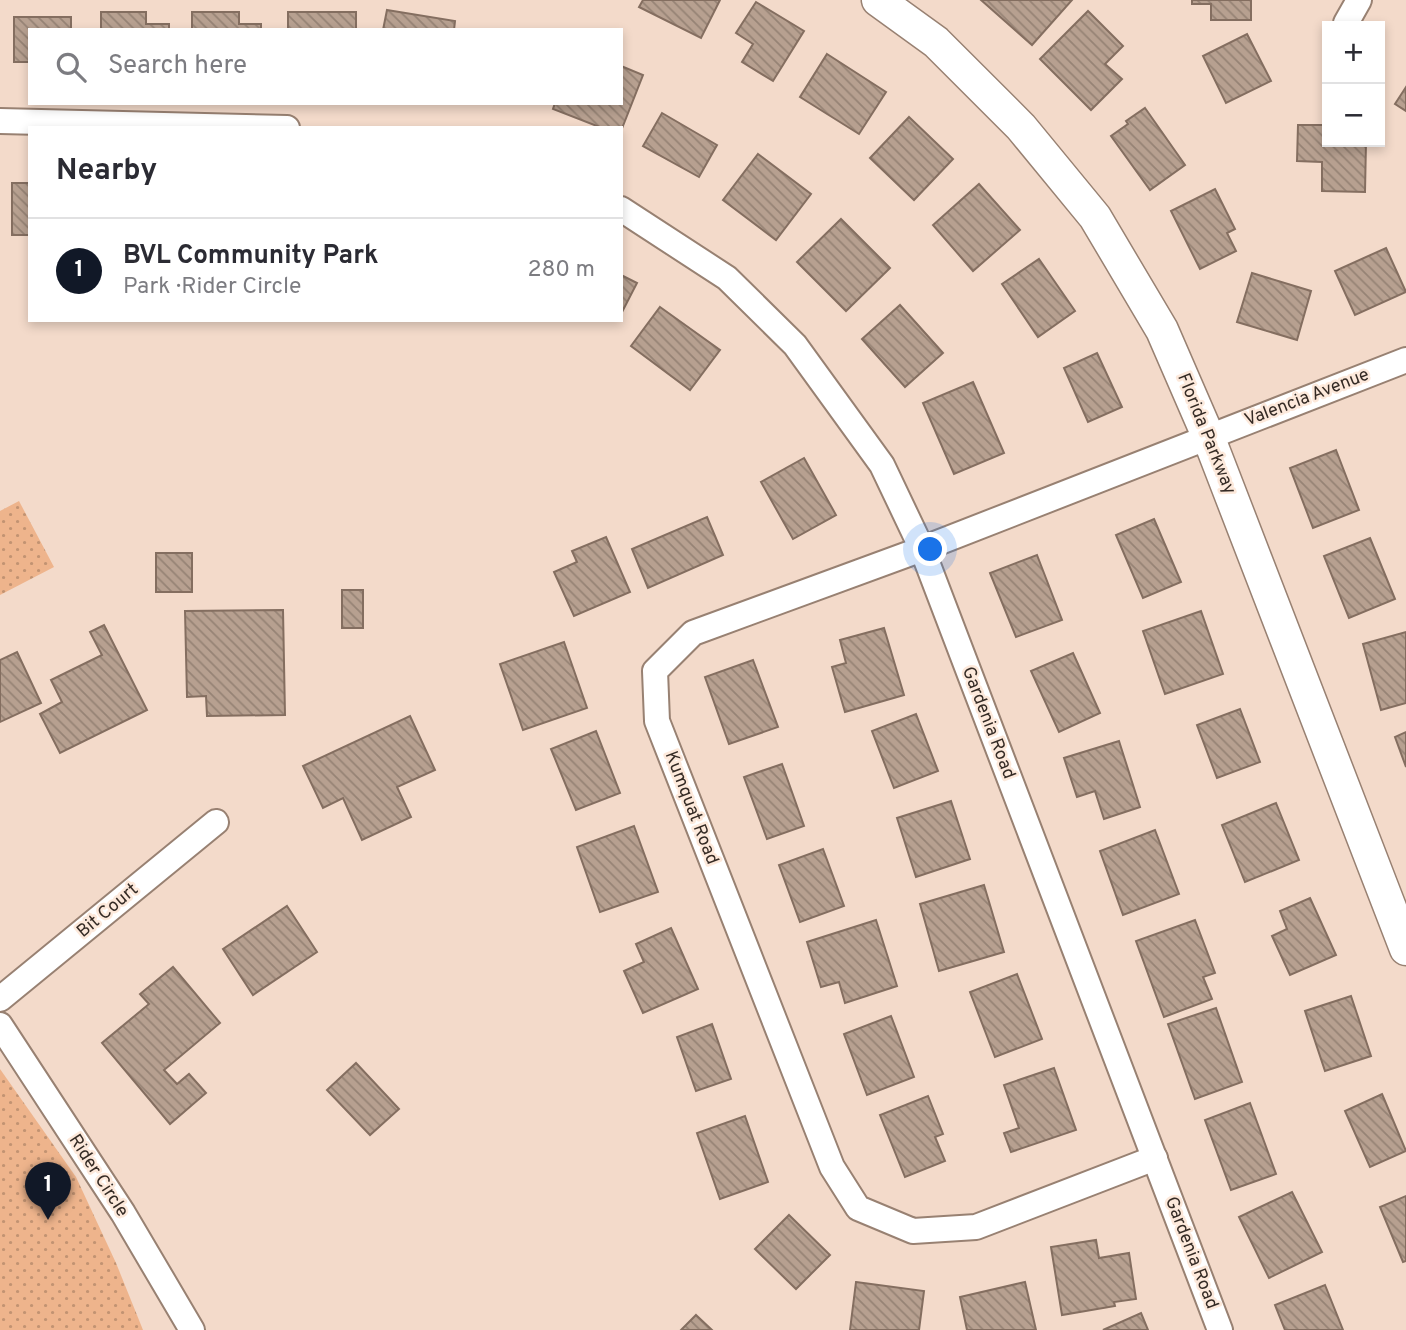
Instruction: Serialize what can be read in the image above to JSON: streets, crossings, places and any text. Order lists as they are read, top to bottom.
{
  "streets": {
    "street": [
      "Valencia Avenue",
      "Florida Parkway",
      "Gardenia Road",
      "Kumquat Road",
      "Bit Court",
      "Rider Circle"
    ]
  },
  "crossings": [
    ["Valencia Avenue", "Florida Parkway"],
    ["Valencia Avenue", "Kumquat Road"],
    ["Florida Parkway", "Kumquat Road"],
    ["Gardenia Road", "Kumquat Road"]
  ],
  "page": {
    "map_buttons": ["+", "−"],
    "search": "Search here",
    "heading": "Nearby",
    "list": [
      {
        "mark": "1",
        "name": "BVL Community Park",
        "note": "Park · Rider Circle",
        "value": "280 m"
      }
    ],
    "pins": "1"
  }
}
